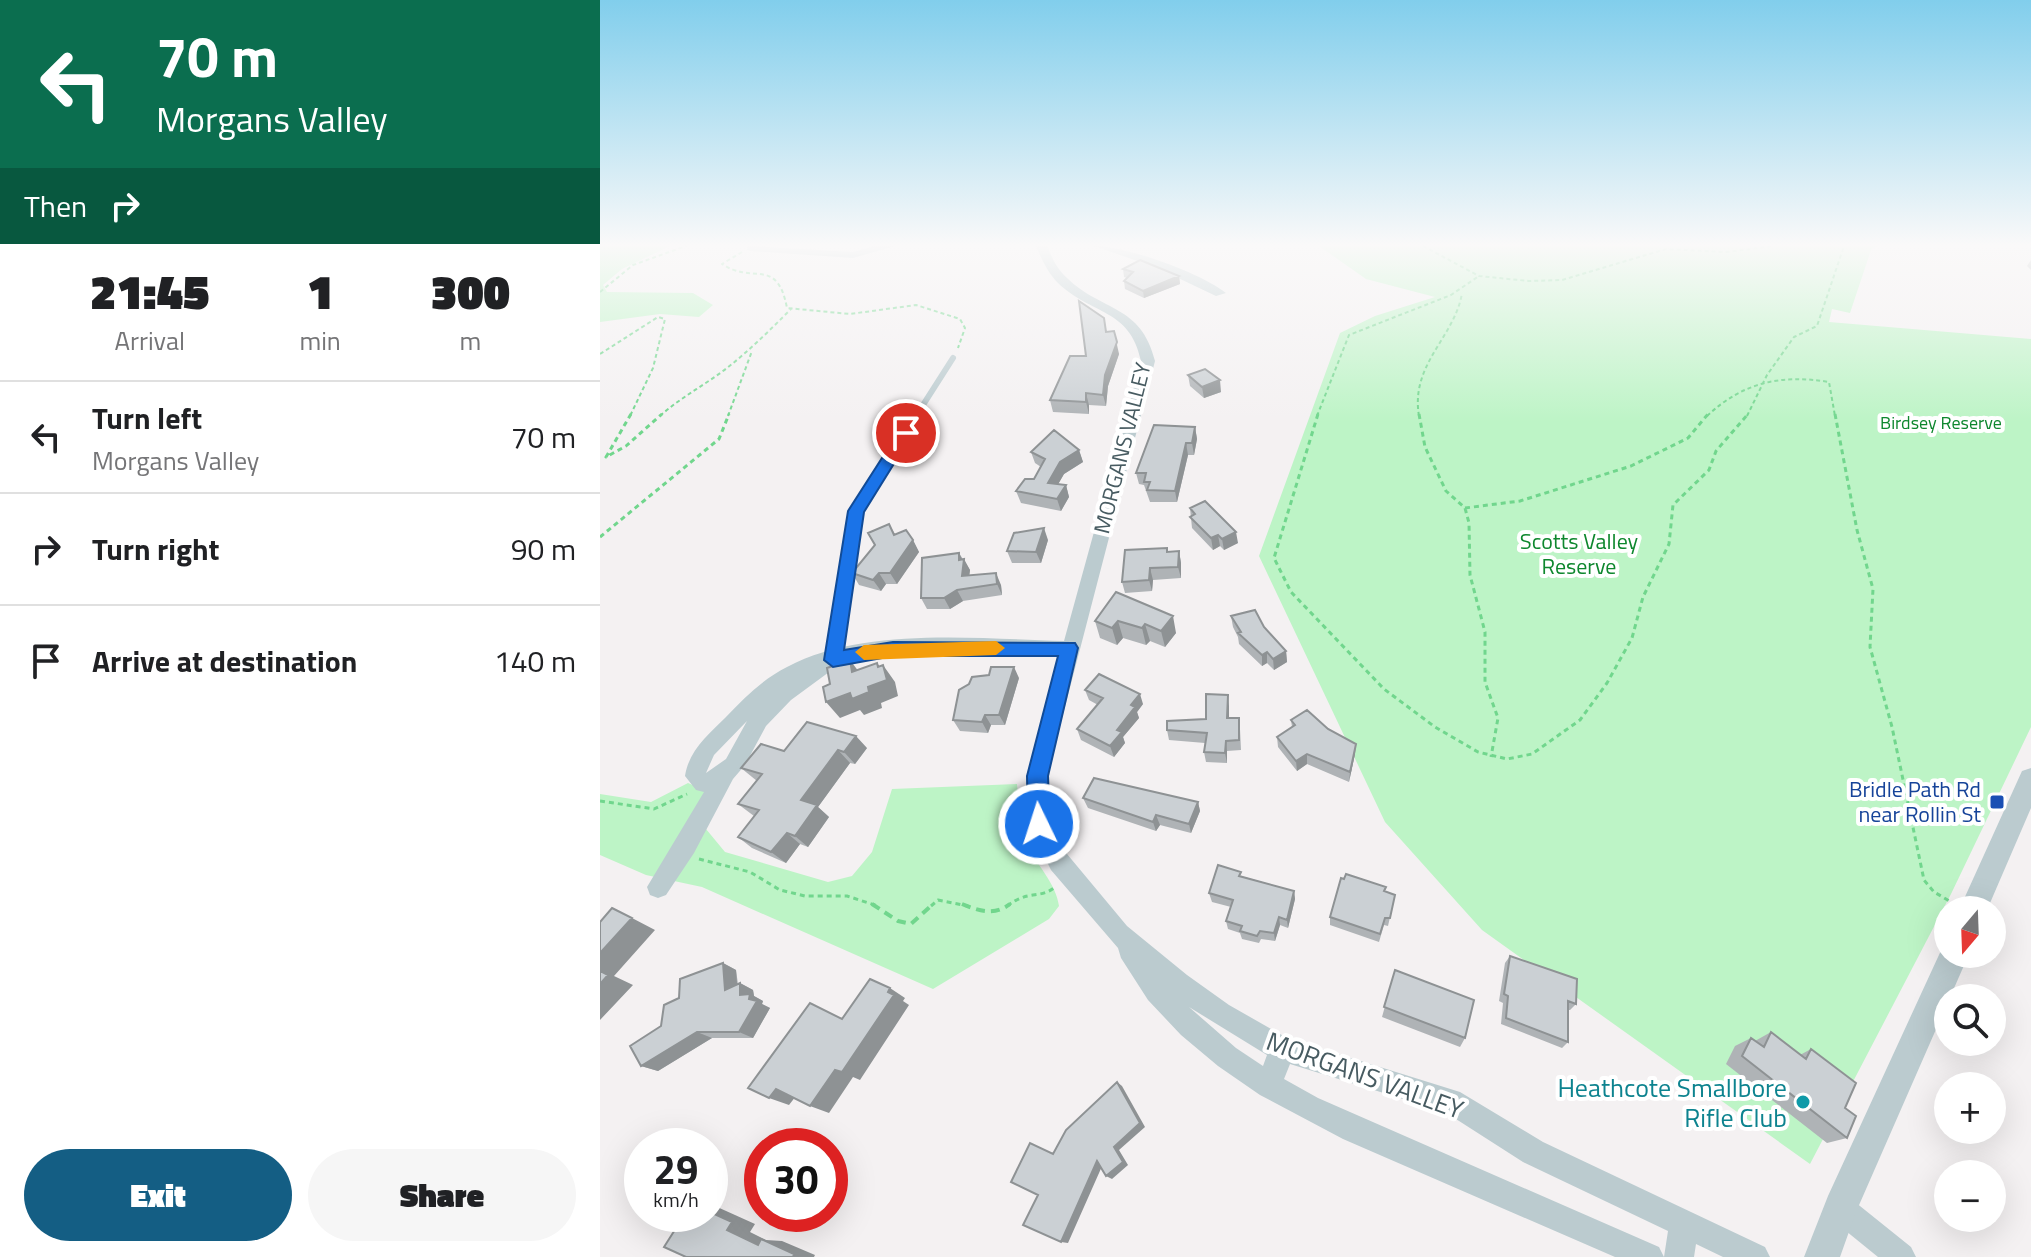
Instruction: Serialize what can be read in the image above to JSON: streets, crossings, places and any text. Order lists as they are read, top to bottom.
{
  "streets": {
    "street": ["MORGANS VALLEY"]
  },
  "parks": ["Birdsey Reserve", "Scotts Valley Reserve"],
  "places": {
    "transit": ["Bridle Path Rd near Rollin St"],
    "other": ["Heathcote Smallbore Rifle Club"]
  },
  "north": "bottom",
  "page": {
    "turn": ["70 m", "Morgans Valley"],
    "then": "Then",
    "eta": [
      "21:45",
      "Arrival",
      "1",
      "min",
      "300",
      "m"
    ],
    "list": [
      {
        "name": "Turn left",
        "note": "Morgans Valley",
        "value": "70 m"
      },
      {
        "name": "Turn right",
        "value": "90 m"
      },
      {
        "name": "Arrive at destination",
        "value": "140 m"
      }
    ],
    "map_buttons": ["+", "−"],
    "speed": "29 km/h",
    "limit": "30",
    "buttons": ["Exit", "Share"]
  }
}
